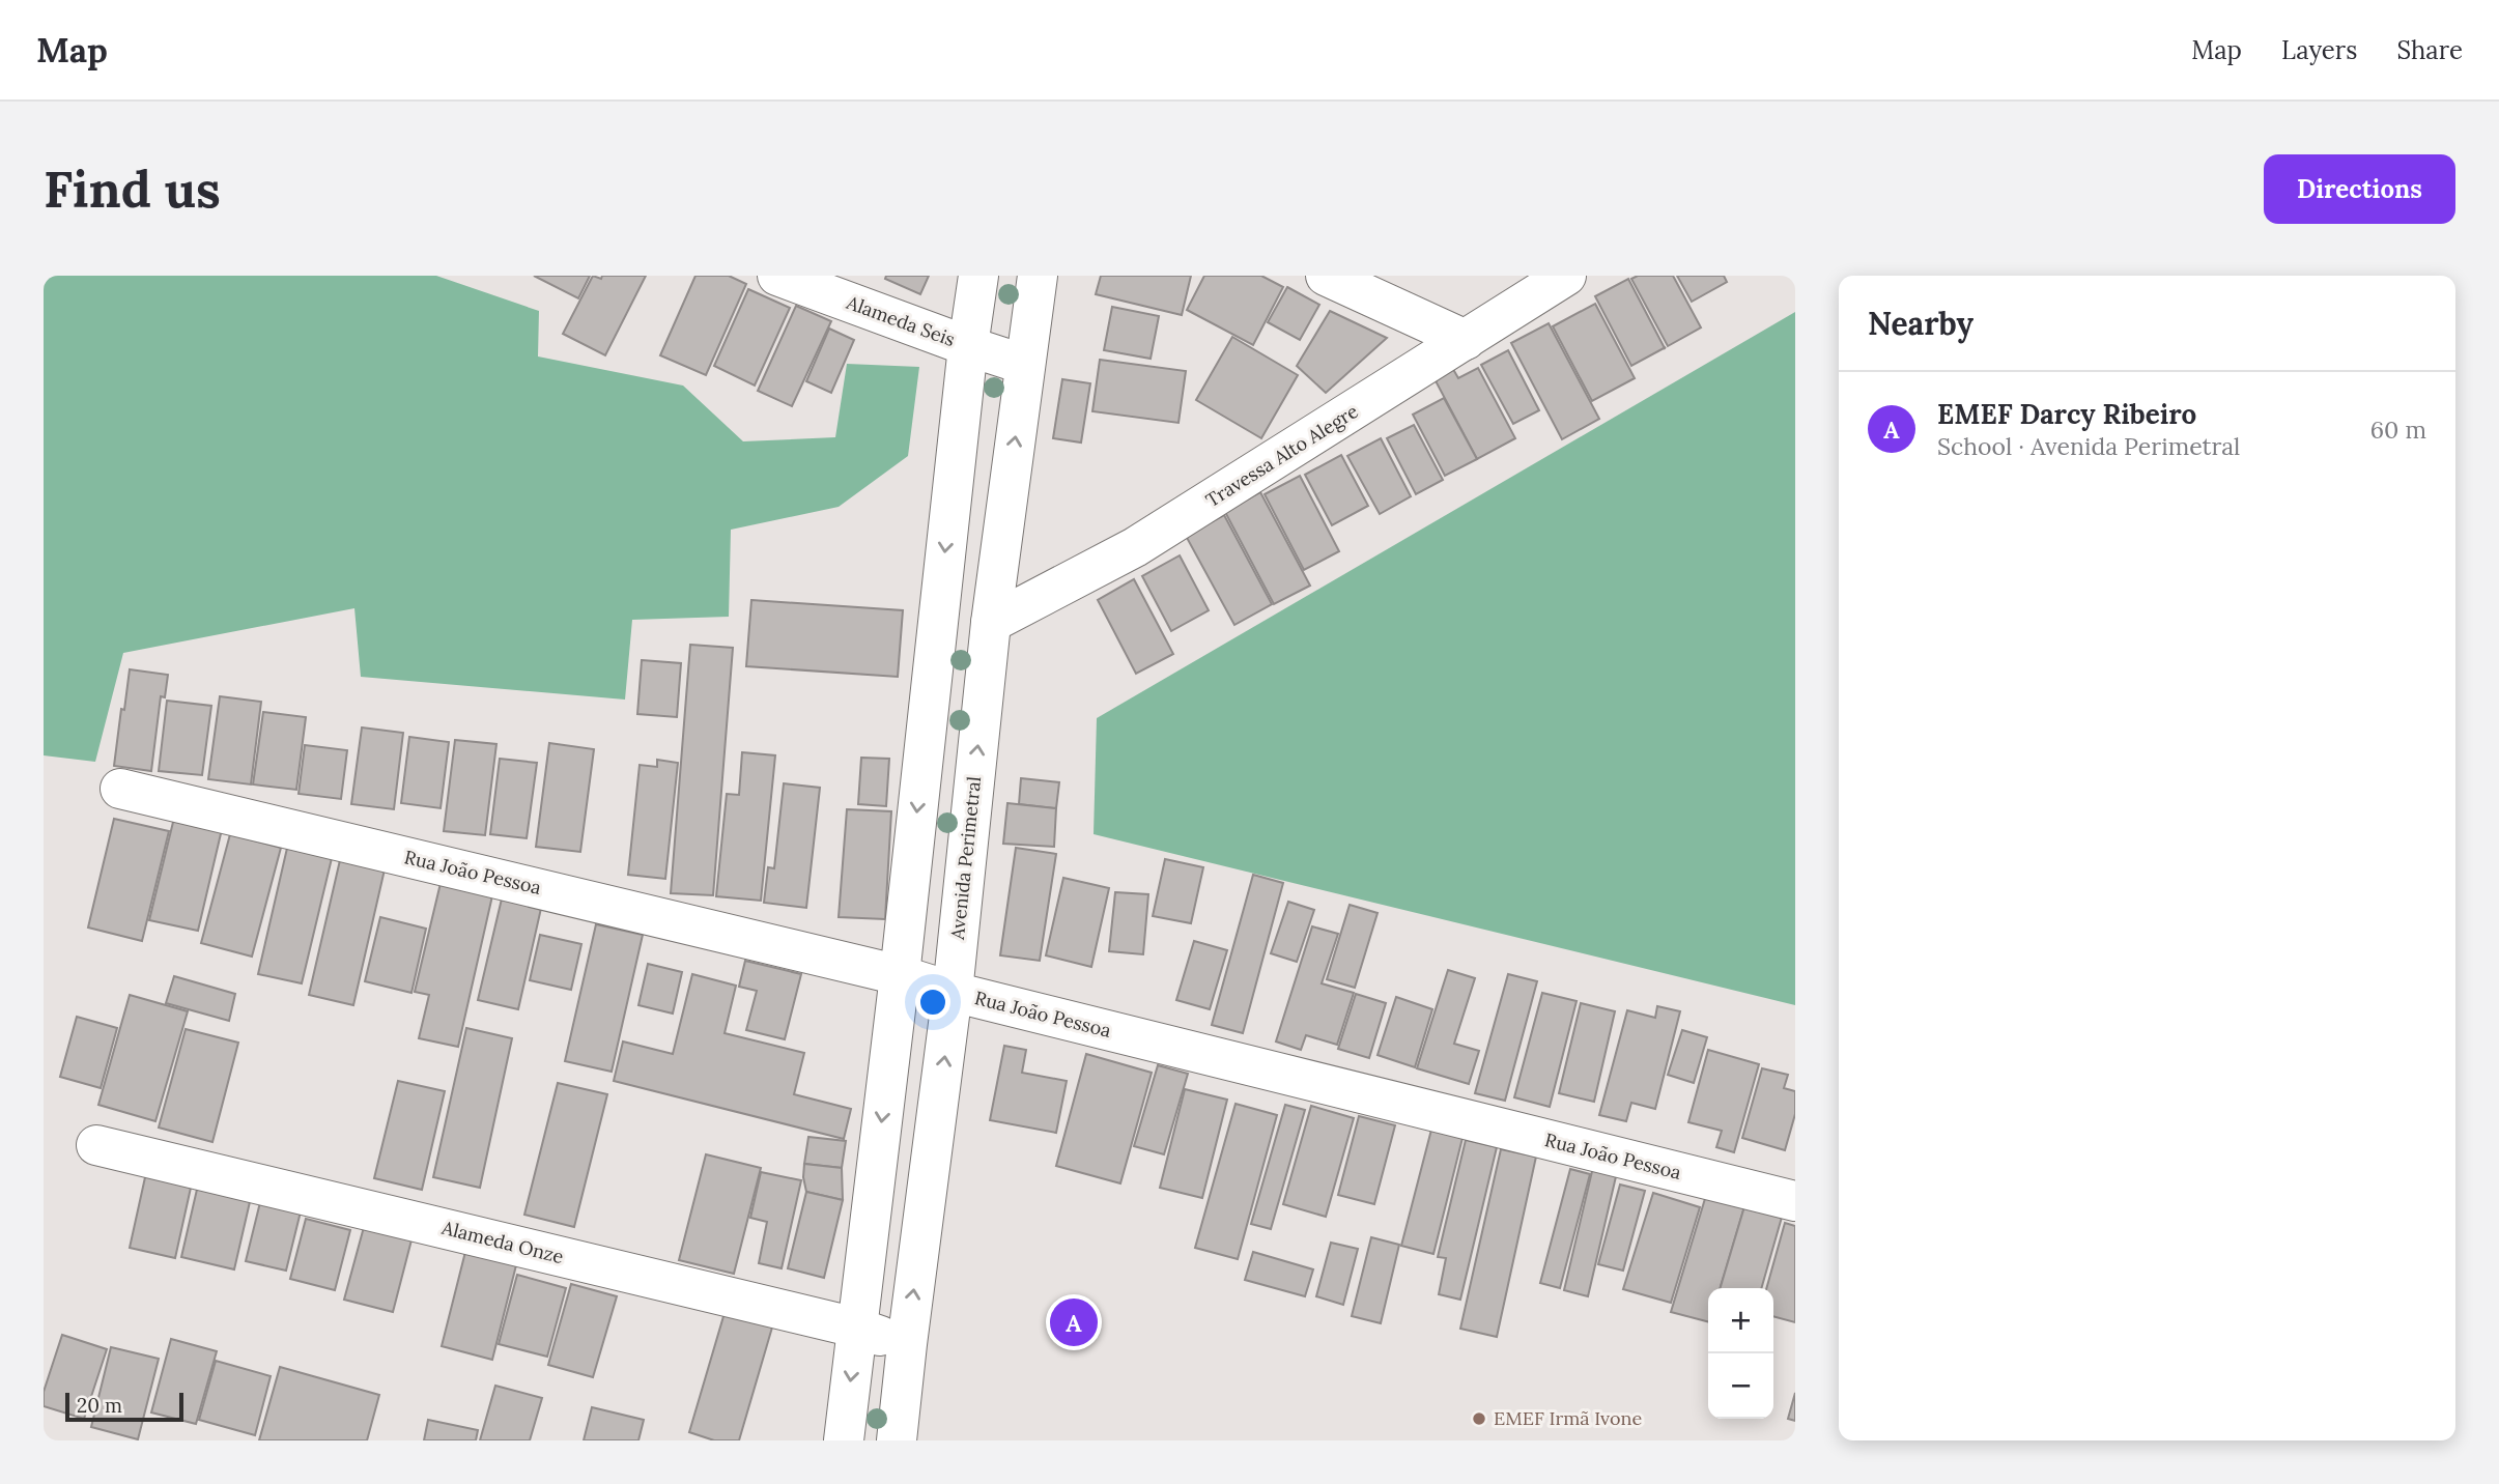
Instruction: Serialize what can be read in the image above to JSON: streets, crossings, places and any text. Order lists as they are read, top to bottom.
{
  "streets": {
    "street": [
      "Alameda Seis",
      "Travessa Alto Alegre",
      "Avenida Perimetral",
      "Rua João Pessoa",
      "Alameda Onze"
    ]
  },
  "crossings": [
    ["Alameda Seis", "Avenida Perimetral"],
    ["Travessa Alto Alegre", "Avenida Perimetral"],
    ["Avenida Perimetral", "Rua João Pessoa"],
    ["Avenida Perimetral", "Alameda Onze"]
  ],
  "places": ["EMEF Irmã Ivone"],
  "scale_bar": "20 m",
  "page": {
    "header": "Map",
    "nav": ["Map", "Layers", "Share"],
    "buttons": "Directions",
    "title": "Find us",
    "heading": "Nearby",
    "list": [
      {
        "mark": "A",
        "name": "EMEF Darcy Ribeiro",
        "note": "School · Avenida Perimetral",
        "value": "60 m"
      }
    ],
    "map_buttons": ["+", "−"],
    "pins": "A",
    "scale": "20 m"
  }
}
